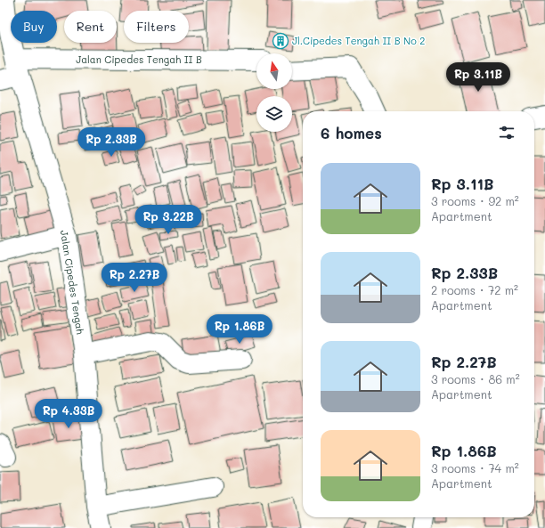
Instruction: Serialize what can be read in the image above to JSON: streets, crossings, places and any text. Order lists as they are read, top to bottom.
{
  "streets": {
    "street": ["Jalan Cipedes Tengah II B", "Jalan Cipedes Tengah"]
  },
  "crossings": [
    ["Jalan Cipedes Tengah II B", "Jalan Cipedes Tengah"]
  ],
  "places": {
    "building": ["Jl.Cipedes Tengah II B No 2"]
  },
  "north": "top",
  "page": {
    "chip": ["Buy", "Rent", "Filters"],
    "price": [
      "Rp 3.11B",
      "Rp 2.33B",
      "Rp 3.22B",
      "Rp 2.27B",
      "Rp 1.86B",
      "Rp 4.33B"
    ],
    "heading": "6 homes",
    "list": [
      {
        "name": "Rp 3.11B",
        "note": "3 rooms · 92 m² · Apartment"
      },
      {
        "name": "Rp 2.33B",
        "note": "2 rooms · 72 m² · Apartment"
      },
      {
        "name": "Rp 2.27B",
        "note": "3 rooms · 86 m² · Apartment"
      },
      {
        "name": "Rp 1.86B",
        "note": "3 rooms · 74 m² · Apartment"
      }
    ]
  }
}
